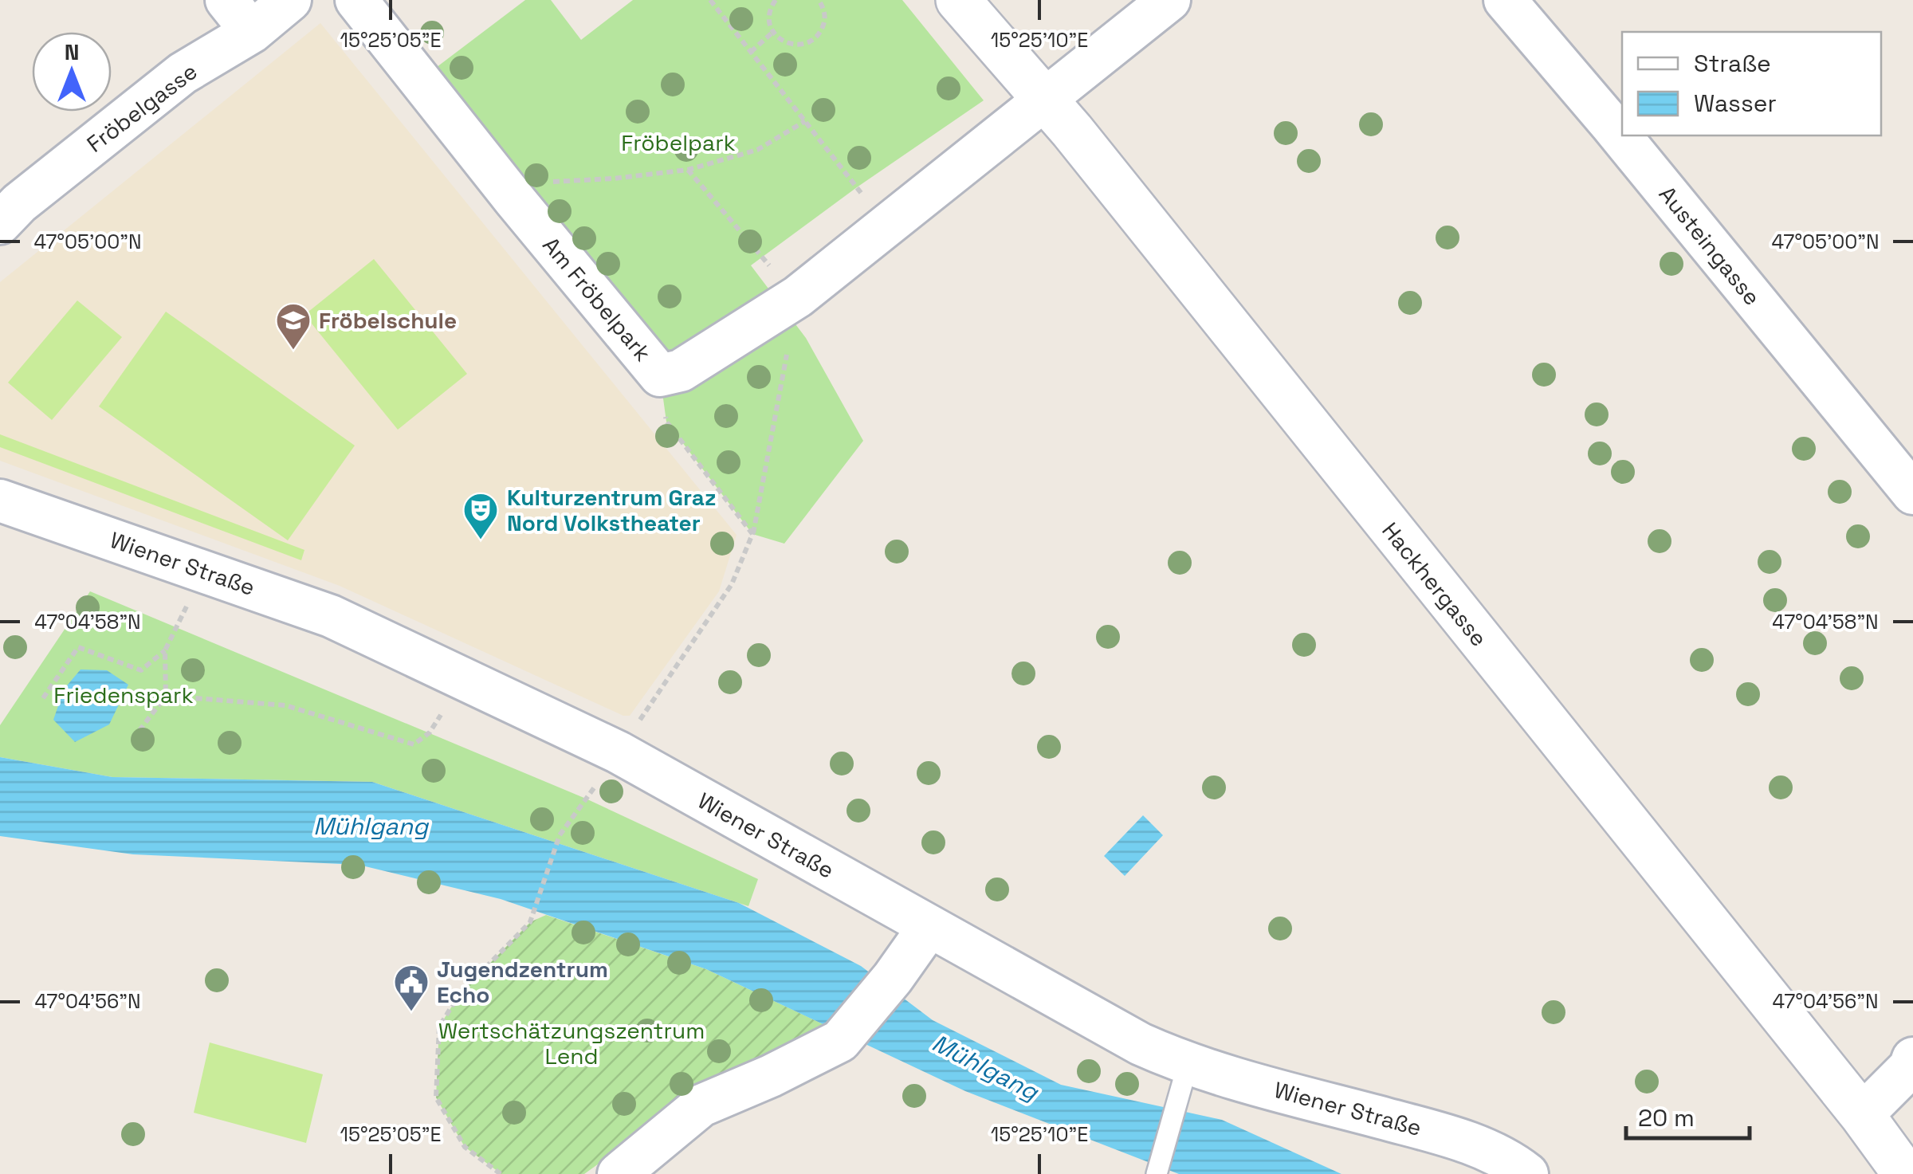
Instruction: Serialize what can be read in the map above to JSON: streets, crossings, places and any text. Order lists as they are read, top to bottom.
{
  "streets": {
    "main road": ["Hackhergasse"],
    "street": [
      "Fröbelgasse",
      "Austeingasse",
      "Am Fröbelpark",
      "Wiener Straße"
    ]
  },
  "crossings": [
    ["Am Fröbelpark", "Hackhergasse"]
  ],
  "water": ["Mühlgang"],
  "parks": ["Fröbelpark", "Friedenspark", "Wertschätzungszentrum Lend"],
  "places": {
    "school or university": ["Fröbelschule"],
    "theatre": ["Kulturzentrum Graz Nord Volkstheater"],
    "public building": ["Jugendzentrum Echo"]
  },
  "legend": ["Straße", "Wasser"],
  "scale_bar": "20 m",
  "north": "top",
  "coordinates": [
    "15°25'05\"E",
    "15°25'10\"E",
    "47°05'00\"N",
    "47°04'58\"N",
    "47°04'56\"N"
  ]
}
